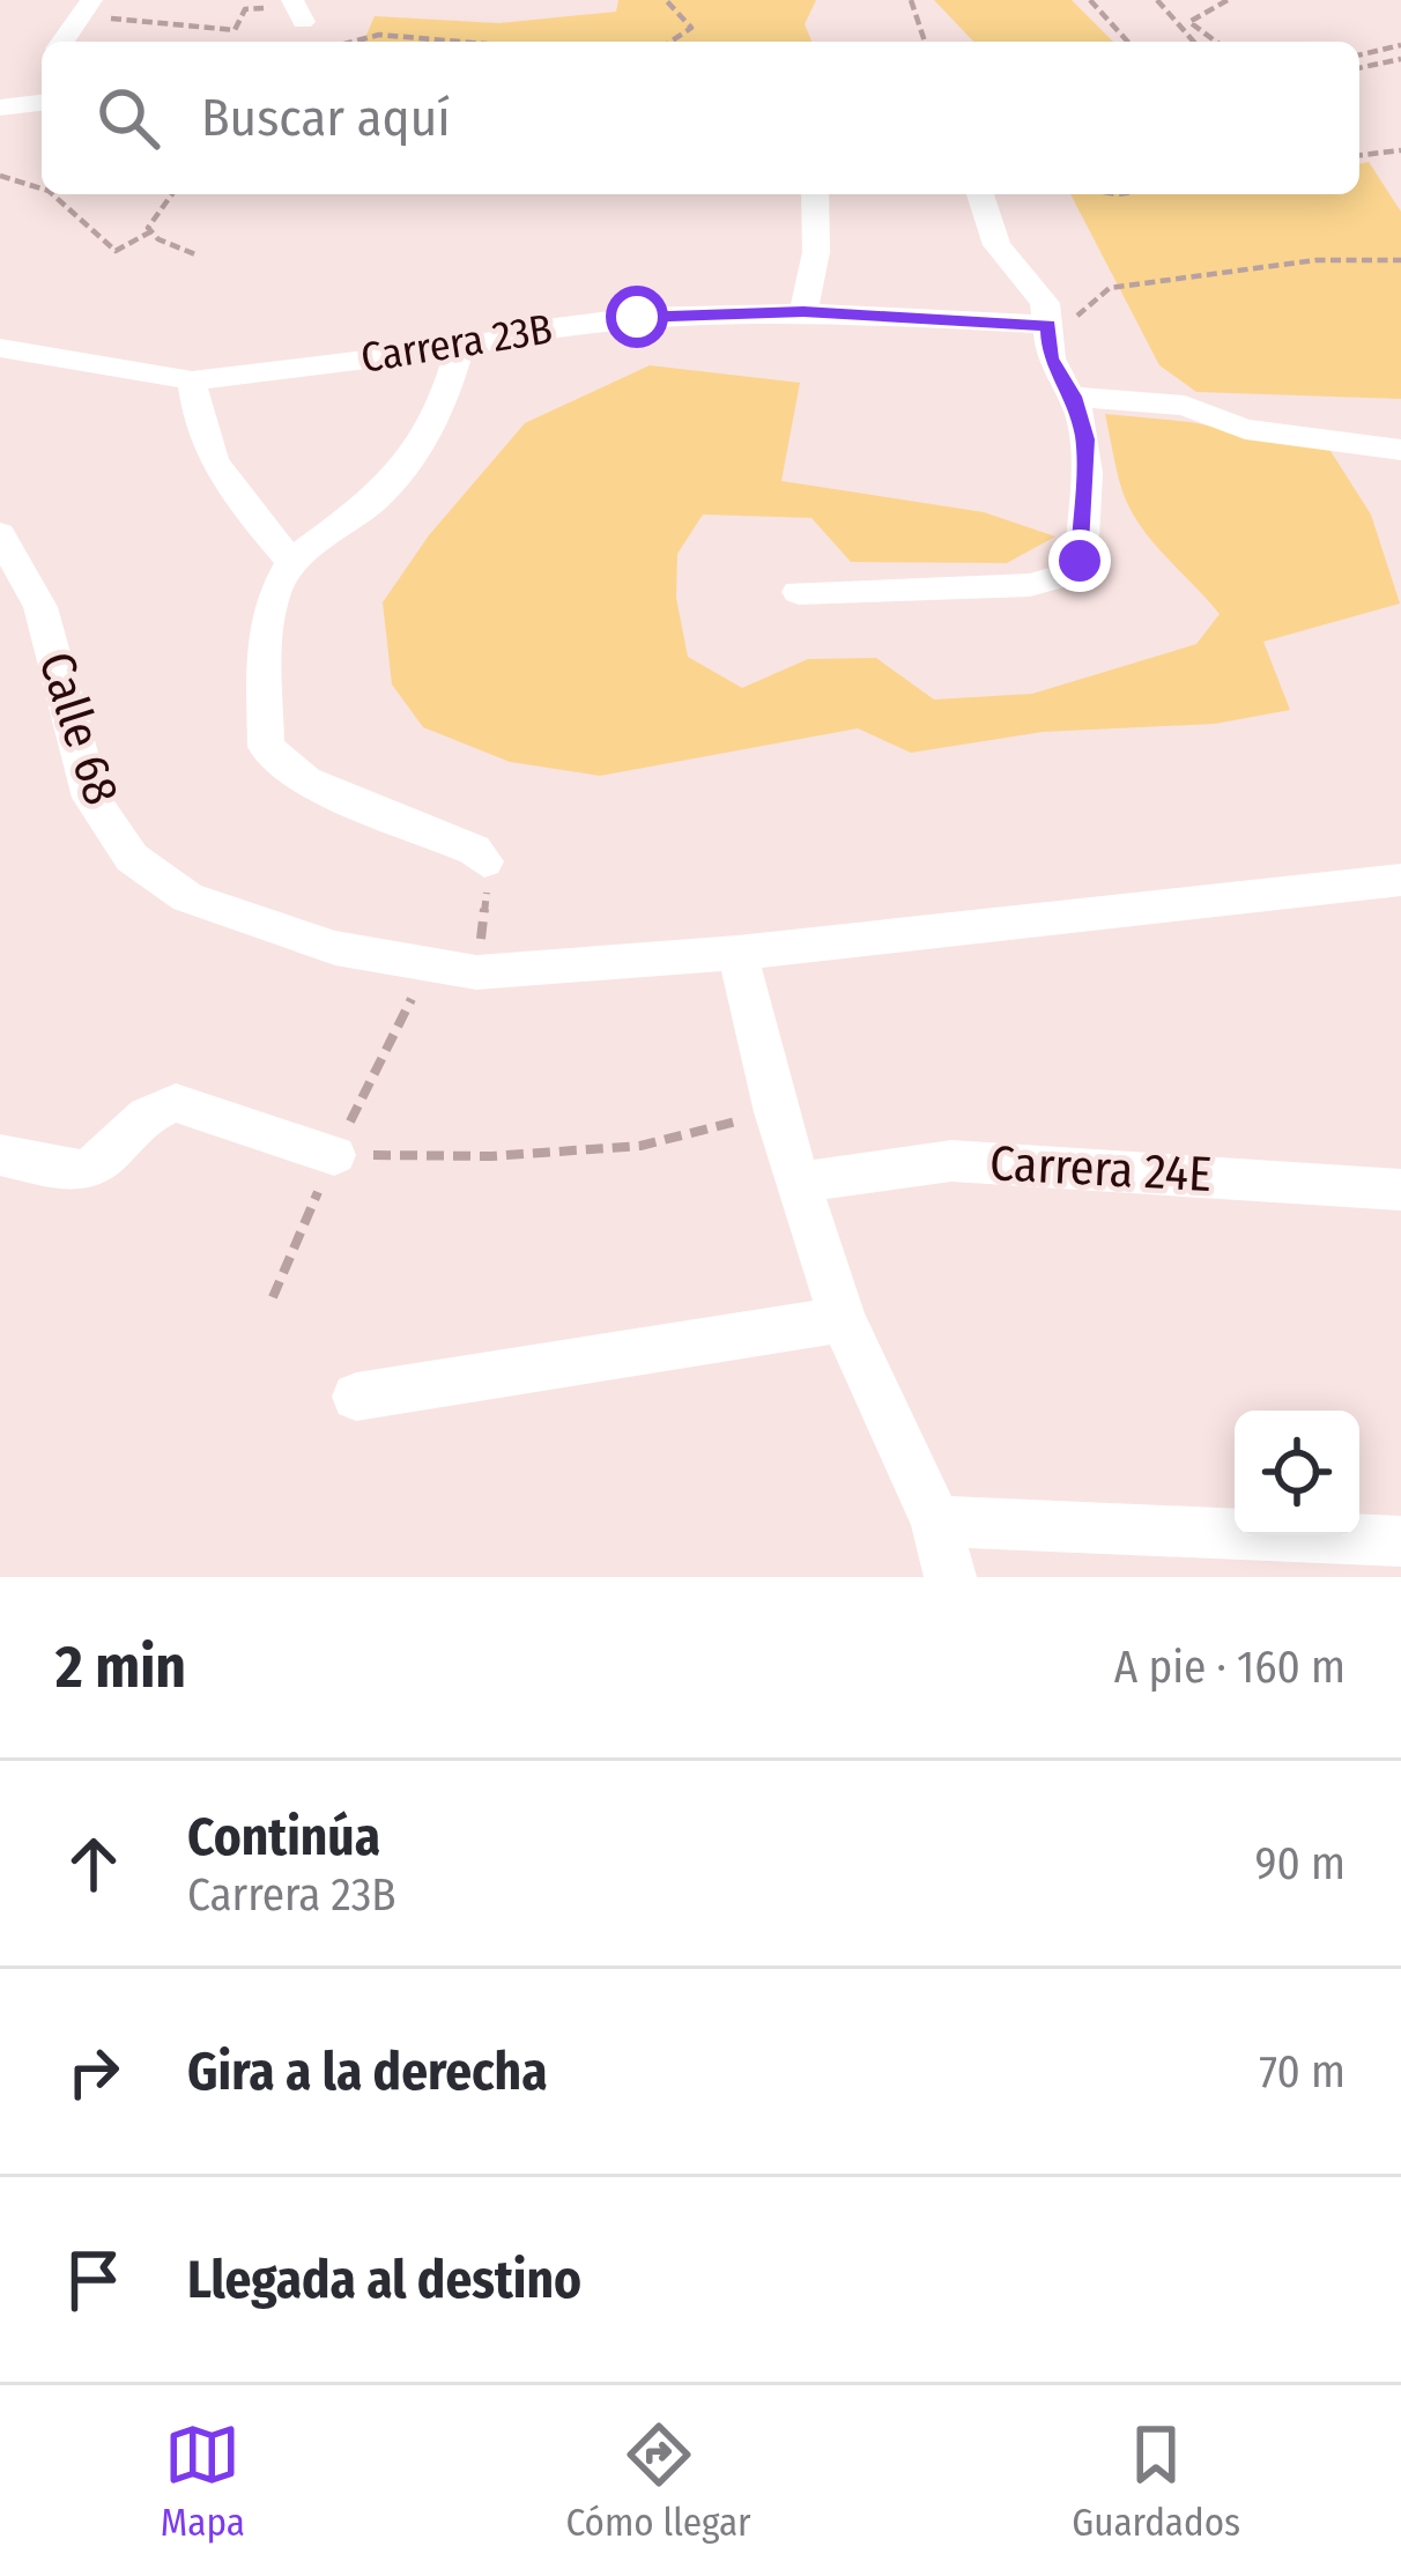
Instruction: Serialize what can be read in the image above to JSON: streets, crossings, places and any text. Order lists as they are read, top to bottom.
{
  "streets": {
    "street": ["Carrera 23B", "Calle 68", "Carrera 24E"]
  },
  "page": {
    "search": "Buscar aquí",
    "heading": ["2 min", "A pie · 160 m"],
    "list": [
      ["Continúa", "Carrera 23B", "90 m"],
      ["Gira a la derecha", "70 m"],
      "Llegada al destino"
    ],
    "nav": ["Mapa", "Cómo llegar", "Guardados"]
  }
}
